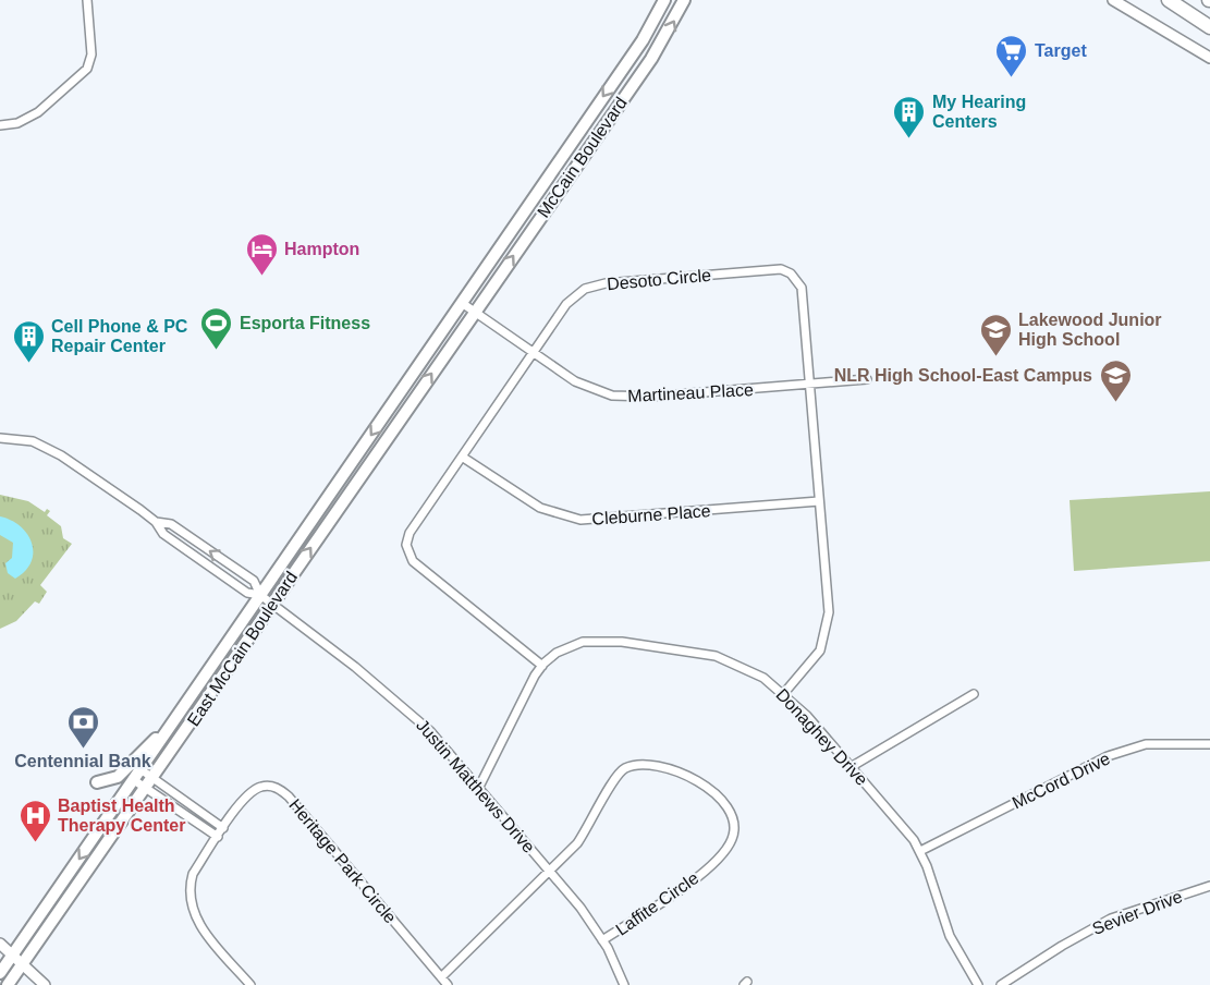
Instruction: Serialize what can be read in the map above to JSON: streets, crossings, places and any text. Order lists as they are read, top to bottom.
{
  "streets": {
    "main road": ["McCain Boulevard", "East McCain Boulevard"],
    "street": [
      "Desoto Circle",
      "Martineau Place",
      "Cleburne Place",
      "Donaghey Drive",
      "McCord Drive",
      "Justin Matthews Drive",
      "Heritage Park Circle",
      "Laffite Circle",
      "Sevier Drive"
    ]
  },
  "crossings": [
    ["McCain Boulevard", "Martineau Place"],
    ["McCain Boulevard", "East McCain Boulevard"],
    ["Desoto Circle", "Martineau Place"],
    ["Desoto Circle", "Cleburne Place"],
    ["Desoto Circle", "Donaghey Drive"],
    ["Martineau Place", "East McCain Boulevard"],
    ["East McCain Boulevard", "Justin Matthews Drive"],
    ["Donaghey Drive", "McCord Drive"],
    ["Donaghey Drive", "Justin Matthews Drive"],
    ["Justin Matthews Drive", "Laffite Circle"],
    ["Heritage Park Circle", "Laffite Circle"]
  ],
  "places": {
    "supermarket": ["Target"],
    "building": ["My Hearing Centers", "Cell Phone & PC Repair Center"],
    "hotel": ["Hampton"],
    "sports": ["Esporta Fitness"],
    "school or university": ["Lakewood Junior High School", "NLR High School-East Campus"],
    "bank": ["Centennial Bank"],
    "hospital": ["Baptist Health Therapy Center"]
  }
}
